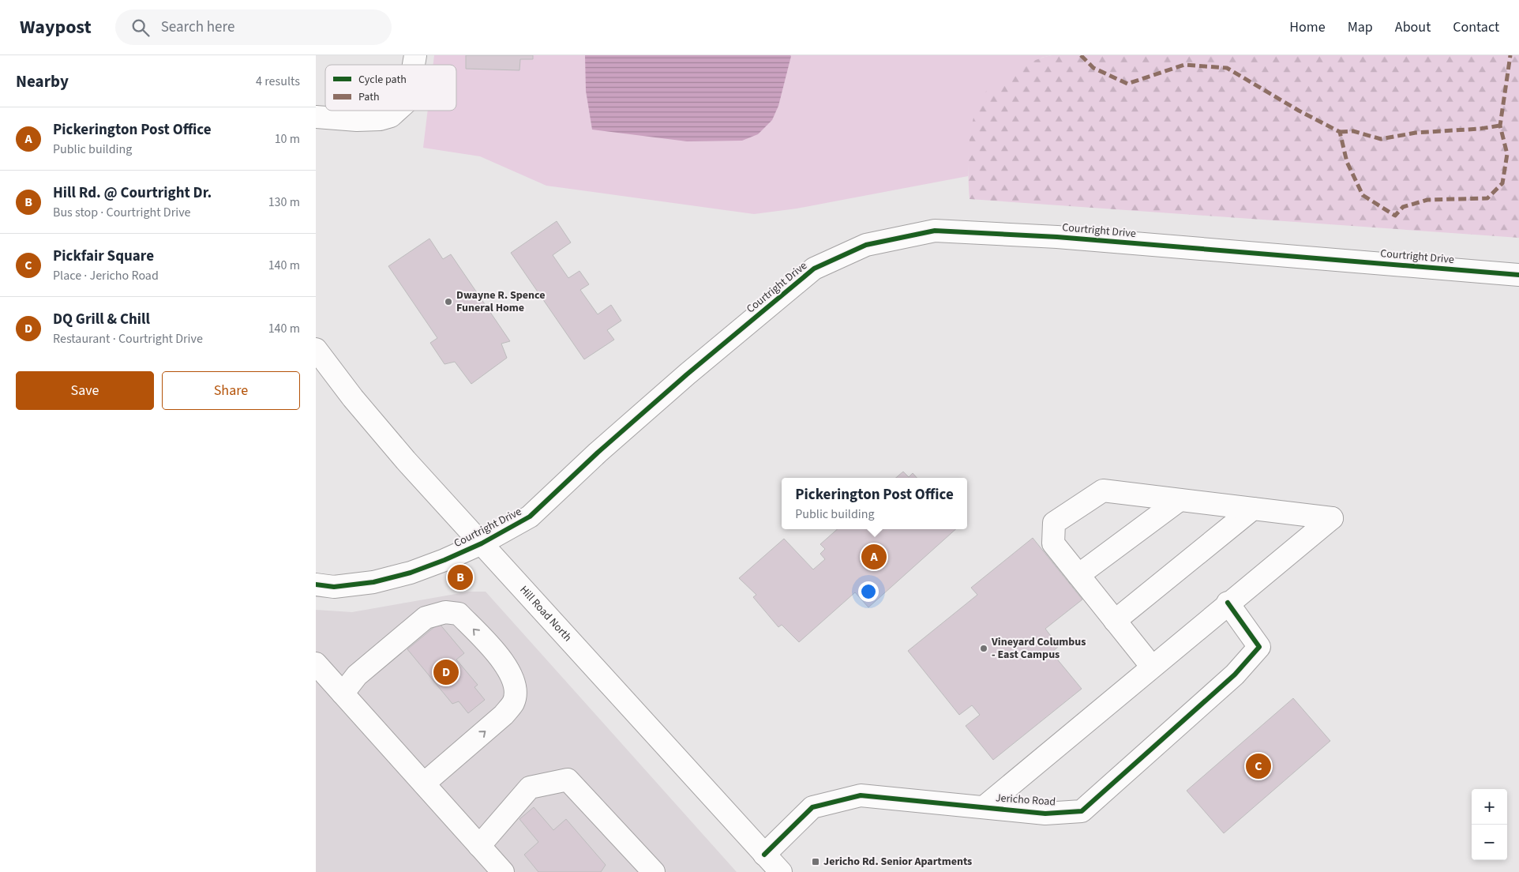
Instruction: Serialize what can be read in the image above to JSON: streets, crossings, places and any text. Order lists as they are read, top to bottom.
{
  "streets": {
    "street": ["Courtright Drive", "Hill Road North", "Jericho Road"]
  },
  "crossings": [
    ["Courtright Drive", "Hill Road North"],
    ["Hill Road North", "Jericho Road"]
  ],
  "places": {
    "other": ["Dwayne R. Spence Funeral Home", "Vineyard Columbus - East Campus"],
    "transit": ["Jericho Rd. Senior Apartments"]
  },
  "legend": ["Cycle path", "Path"],
  "page": {
    "header": "Waypost",
    "search": "Search here",
    "nav": [
      "Home",
      "Map",
      "About",
      "Contact"
    ],
    "heading": ["Nearby", "4 results"],
    "list": [
      {
        "mark": "A",
        "name": "Pickerington Post Office",
        "note": "Public building",
        "value": "10 m"
      },
      {
        "mark": "B",
        "name": "Hill Rd. @ Courtright Dr.",
        "note": "Bus stop · Courtright Drive",
        "value": "130 m"
      },
      {
        "mark": "C",
        "name": "Pickfair Square",
        "note": "Place · Jericho Road",
        "value": "140 m"
      },
      {
        "mark": "D",
        "name": "DQ Grill & Chill",
        "note": "Restaurant · Courtright Drive",
        "value": "140 m"
      }
    ],
    "buttons": ["Save", "Share"],
    "popup": ["Pickerington Post Office", "Public building"],
    "pins": [
      "A",
      "B",
      "D",
      "C"
    ],
    "map_buttons": ["+", "−"]
  }
}
